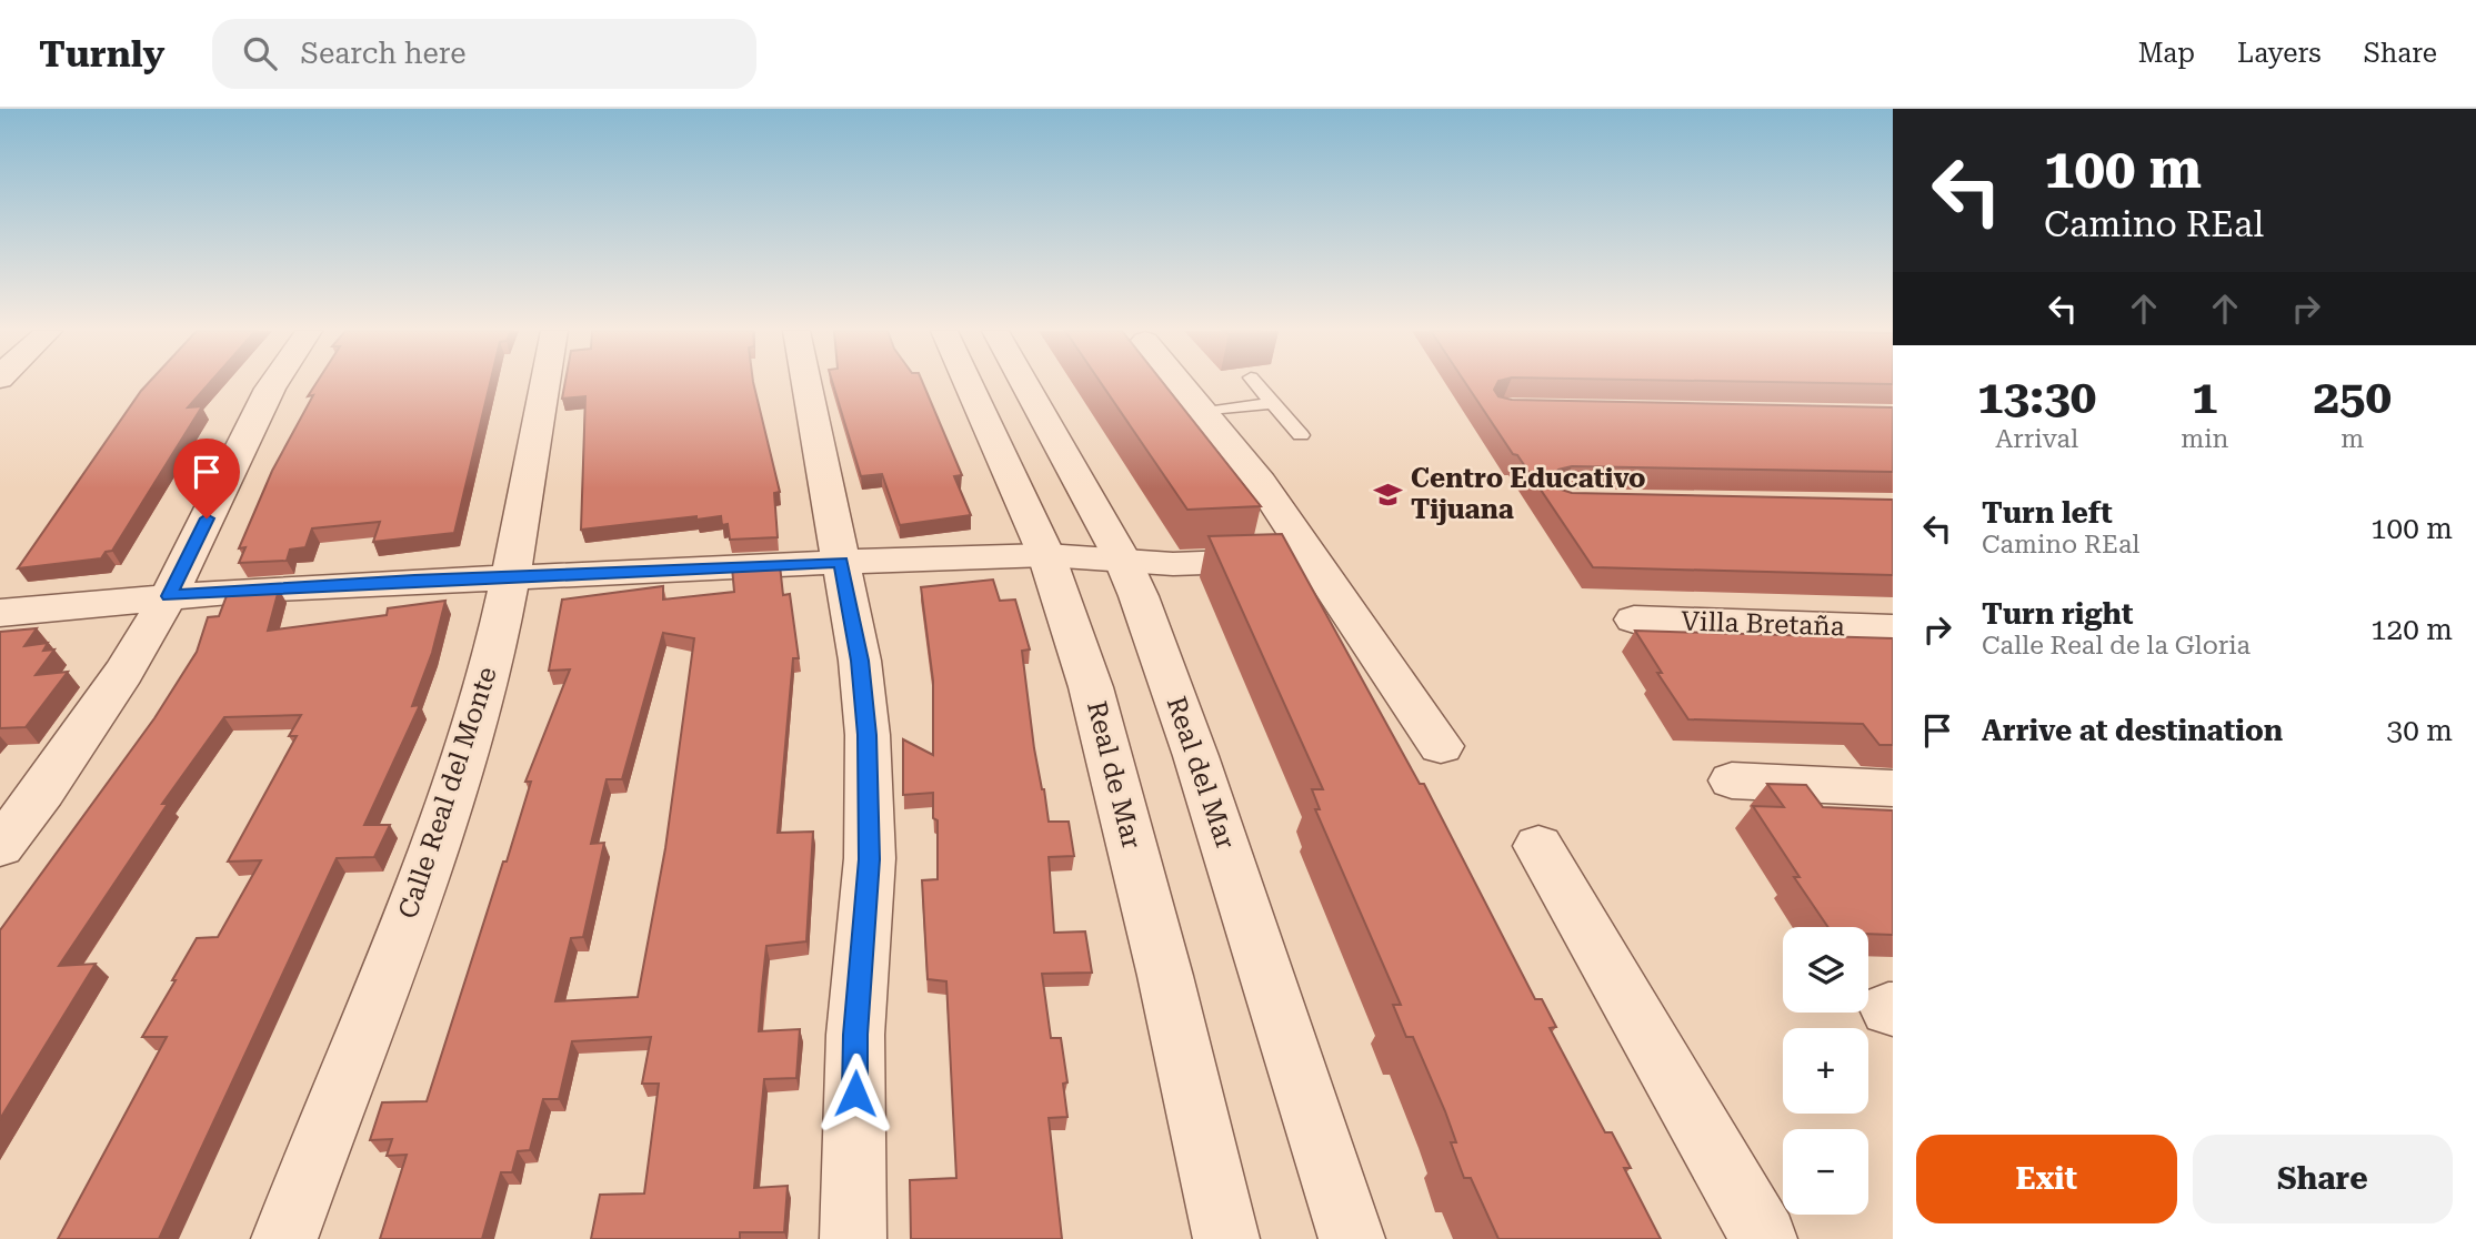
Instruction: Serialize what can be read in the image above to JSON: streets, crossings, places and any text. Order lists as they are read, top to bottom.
{
  "streets": {
    "street": [
      "Villa Bretaña",
      "Real del Mar",
      "Real de Mar",
      "Calle Real del Monte"
    ]
  },
  "places": {
    "school or university": ["Centro Educativo Tijuana"]
  },
  "page": {
    "header": "Turnly",
    "search": "Search here",
    "nav": ["Map", "Layers", "Share"],
    "turn": ["100 m", "Camino REal"],
    "eta": [
      "13:30",
      "Arrival",
      "1",
      "min",
      "250",
      "m"
    ],
    "list": [
      {
        "name": "Turn left",
        "note": "Camino REal",
        "value": "100 m"
      },
      {
        "name": "Turn right",
        "note": "Calle Real de la Gloria",
        "value": "120 m"
      },
      {
        "name": "Arrive at destination",
        "value": "30 m"
      }
    ],
    "map_buttons": ["+", "−"],
    "buttons": ["Exit", "Share"]
  }
}
